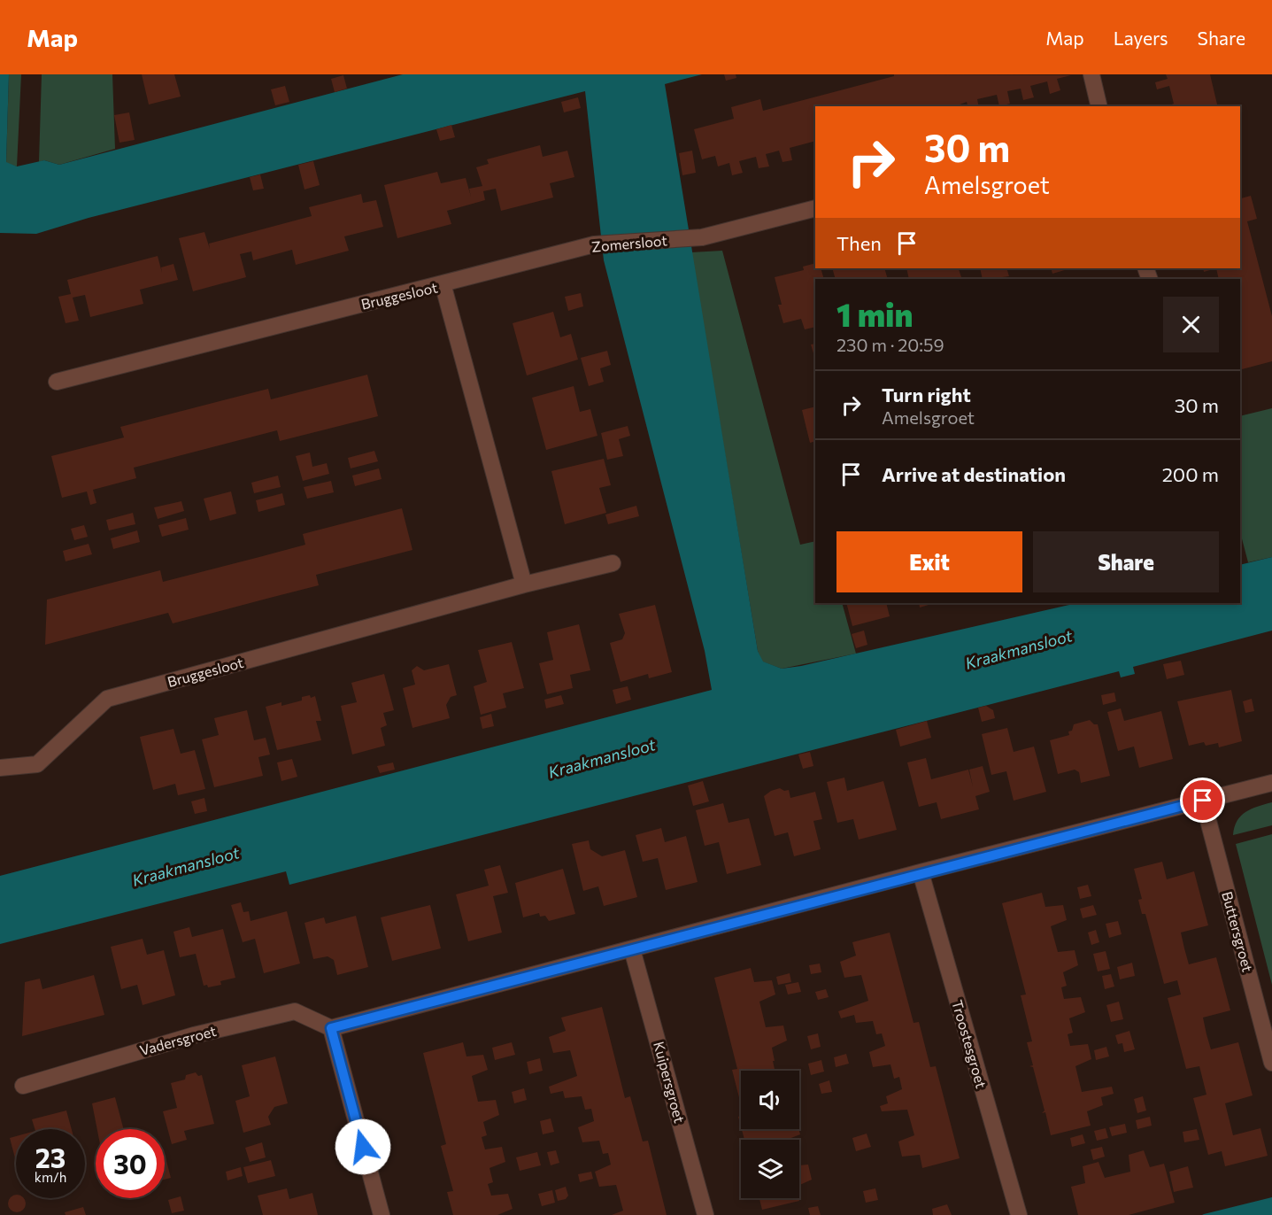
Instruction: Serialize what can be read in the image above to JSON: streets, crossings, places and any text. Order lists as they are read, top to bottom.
{
  "streets": {
    "street": [
      "Zomersloot",
      "Bruggesloot",
      "Buttersgroet",
      "Vadersgroet",
      "Troostesgroet",
      "Kuipersgroet"
    ]
  },
  "crossings": [
    ["Zomersloot", "Bruggesloot"]
  ],
  "water": ["Kraakmansloot"],
  "page": {
    "header": "Map",
    "nav": ["Map", "Layers", "Share"],
    "turn": ["30 m", "Amelsgroet"],
    "then": "Then",
    "heading": ["1 min", "230 m · 20:59"],
    "list": [
      {
        "name": "Turn right",
        "note": "Amelsgroet",
        "value": "30 m"
      },
      {
        "name": "Arrive at destination",
        "value": "200 m"
      }
    ],
    "buttons": ["Exit", "Share"],
    "speed": "23 km/h",
    "limit": "30"
  }
}
